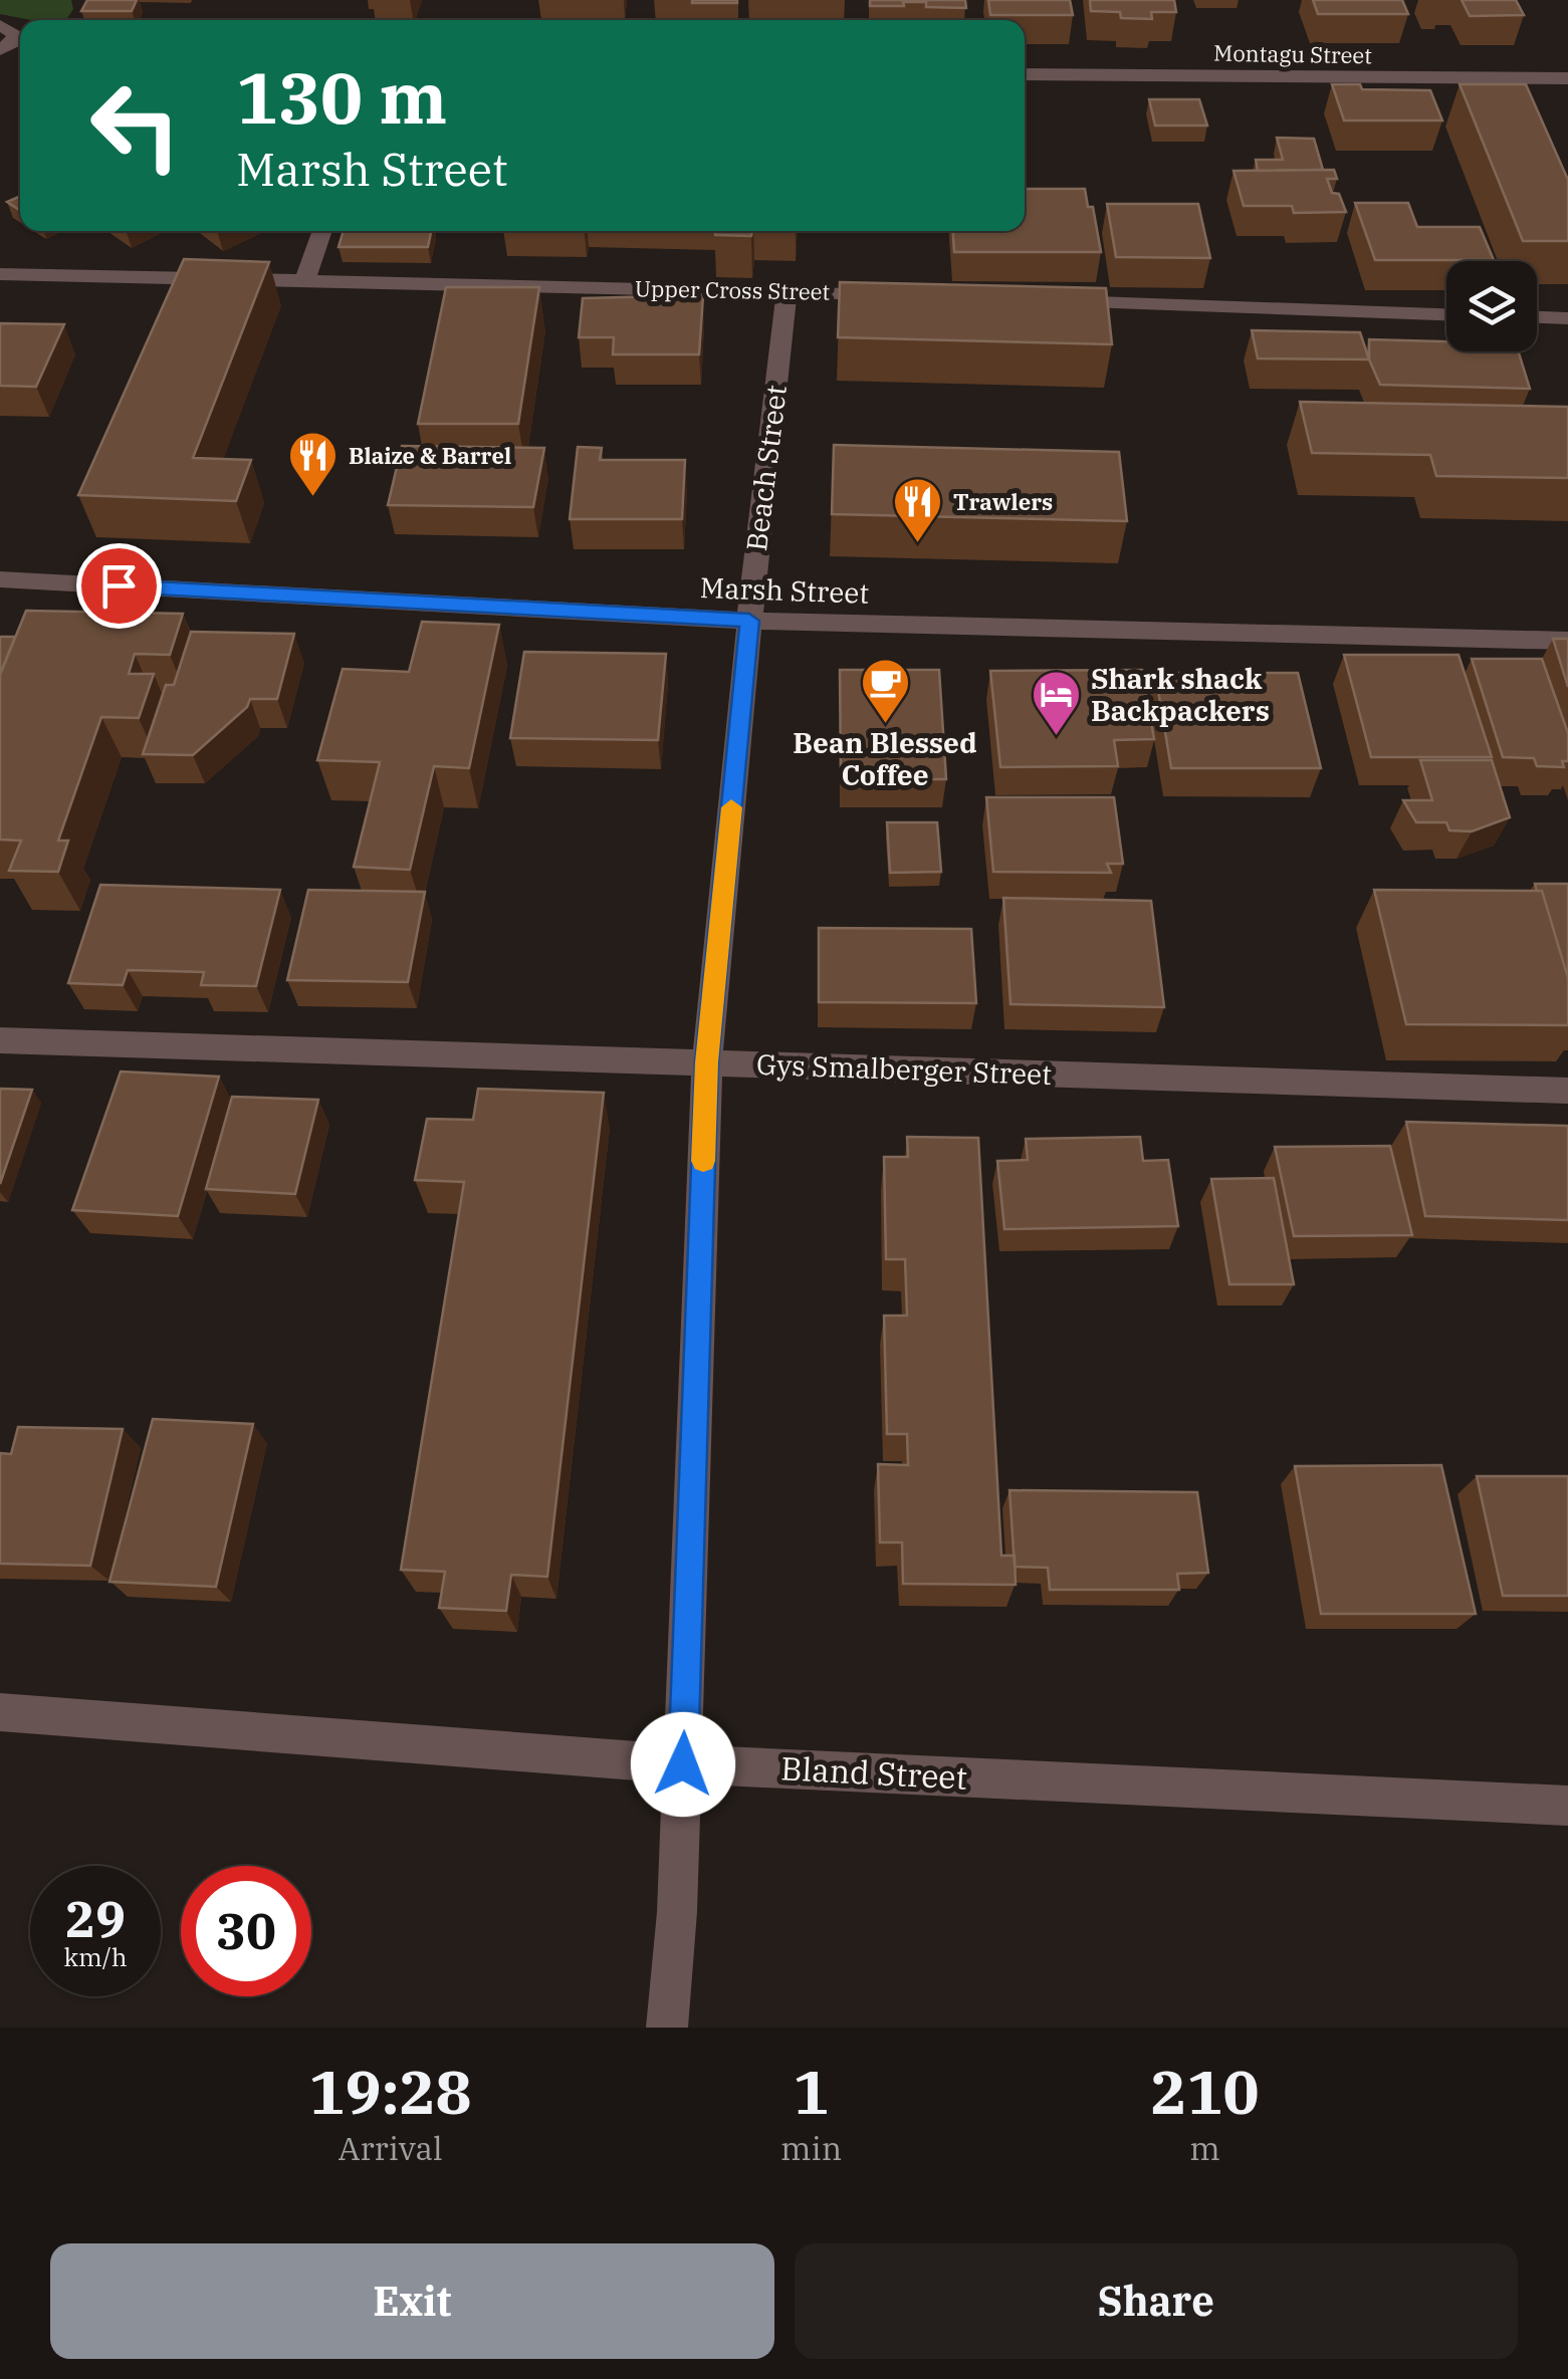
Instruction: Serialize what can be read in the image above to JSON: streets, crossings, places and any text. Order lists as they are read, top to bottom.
{
  "streets": {
    "street": [
      "Montagu Street",
      "Upper Cross Street",
      "Beach Street",
      "Marsh Street",
      "Gys Smalberger Street",
      "Bland Street"
    ]
  },
  "crossings": [
    ["Upper Cross Street", "Beach Street"],
    ["Beach Street", "Marsh Street"],
    ["Beach Street", "Gys Smalberger Street"],
    ["Beach Street", "Bland Street"]
  ],
  "places": {
    "restaurant": ["Blaize & Barrel", "Trawlers"],
    "cafe": ["Bean Blessed Coffee"],
    "hotel": ["Shark shack Backpackers"]
  },
  "page": {
    "turn": ["130 m", "Marsh Street"],
    "speed": "29 km/h",
    "limit": "30",
    "eta": [
      "19:28",
      "Arrival",
      "1",
      "min",
      "210",
      "m"
    ],
    "buttons": ["Exit", "Share"]
  }
}
